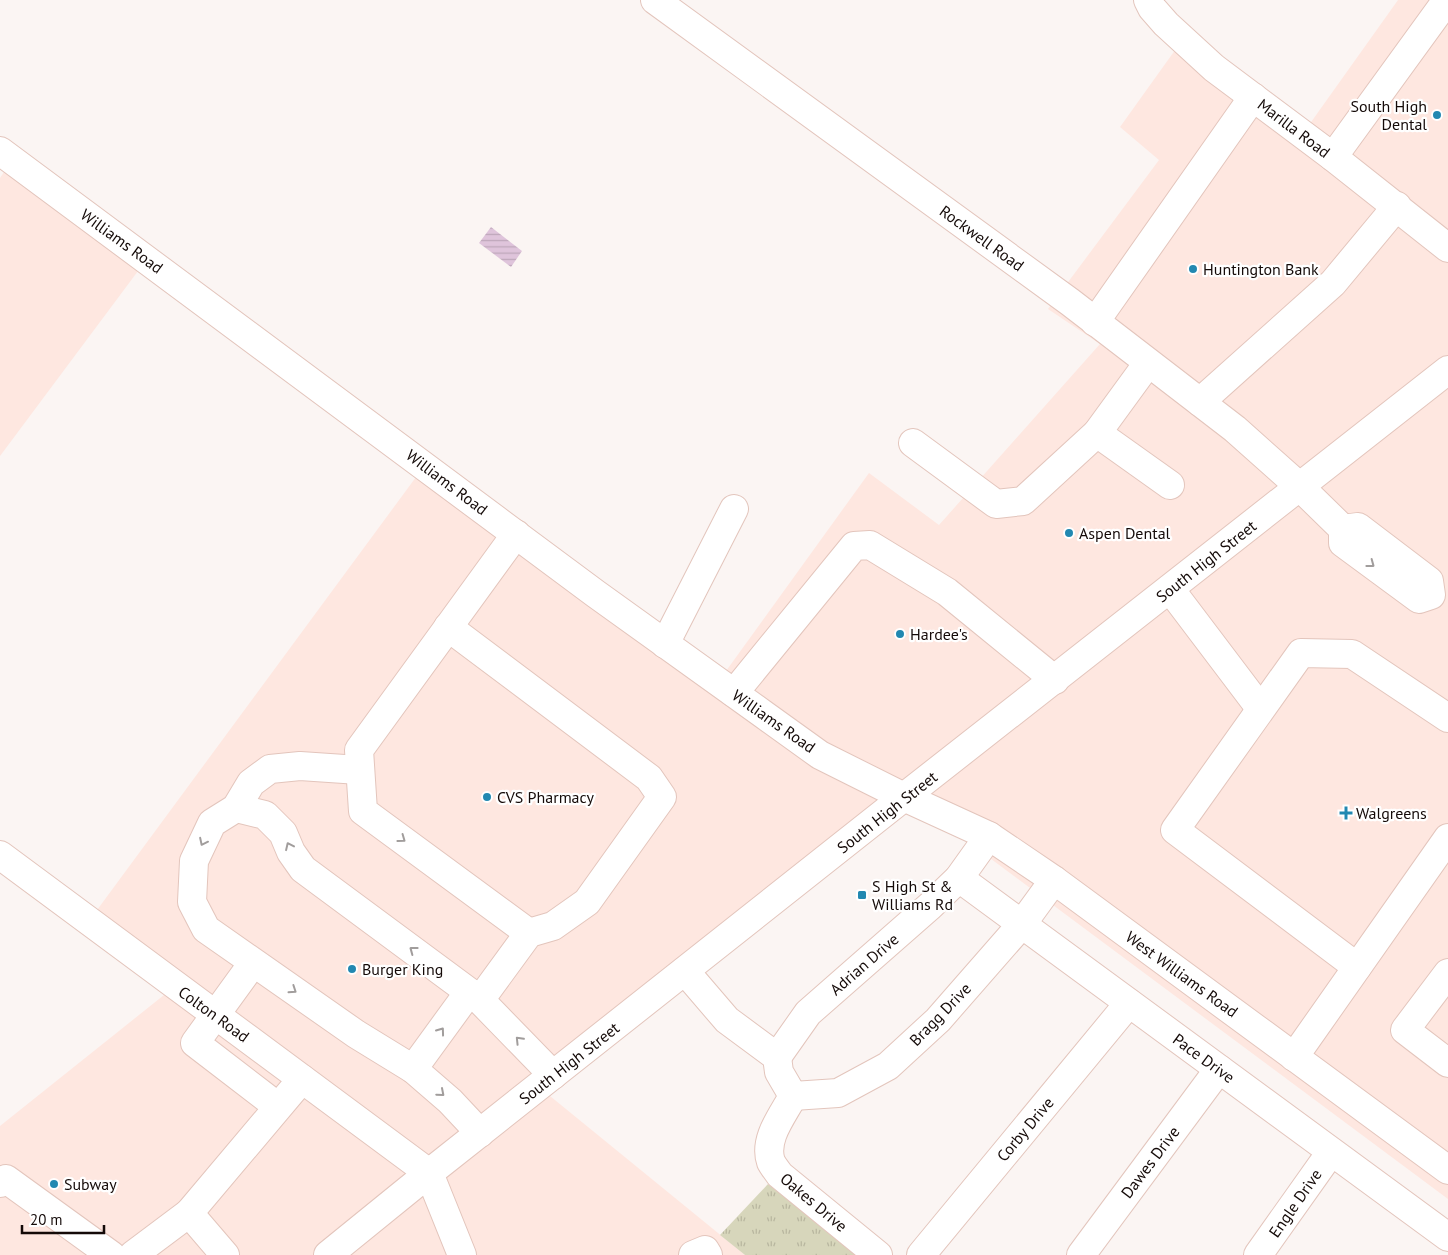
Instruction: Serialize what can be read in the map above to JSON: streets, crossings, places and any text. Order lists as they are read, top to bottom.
{
  "streets": {
    "street": [
      "Marilla Road",
      "Rockwell Road",
      "Williams Road",
      "South High Street",
      "Adrian Drive",
      "West Williams Road",
      "Colton Road",
      "Bragg Drive",
      "Pace Drive",
      "Corby Drive",
      "Dawes Drive",
      "Oakes Drive",
      "Engle Drive"
    ]
  },
  "crossings": [
    ["Rockwell Road", "South High Street"],
    ["Williams Road", "South High Street"],
    ["Williams Road", "West Williams Road"],
    ["South High Street", "West Williams Road"],
    ["South High Street", "Colton Road"],
    ["Adrian Drive", "West Williams Road"],
    ["Adrian Drive", "Pace Drive"],
    ["West Williams Road", "Bragg Drive"],
    ["Bragg Drive", "Pace Drive"],
    ["Bragg Drive", "Oakes Drive"],
    ["Pace Drive", "Corby Drive"],
    ["Pace Drive", "Dawes Drive"],
    ["Pace Drive", "Engle Drive"]
  ],
  "places": {
    "other": [
      "South High Dental",
      "Huntington Bank",
      "Aspen Dental",
      "Hardee's",
      "CVS Pharmacy",
      "Burger King",
      "Subway"
    ],
    "health": ["Walgreens"],
    "transit": ["S High St & Williams Rd"]
  },
  "scale_bar": "20 m"
}
